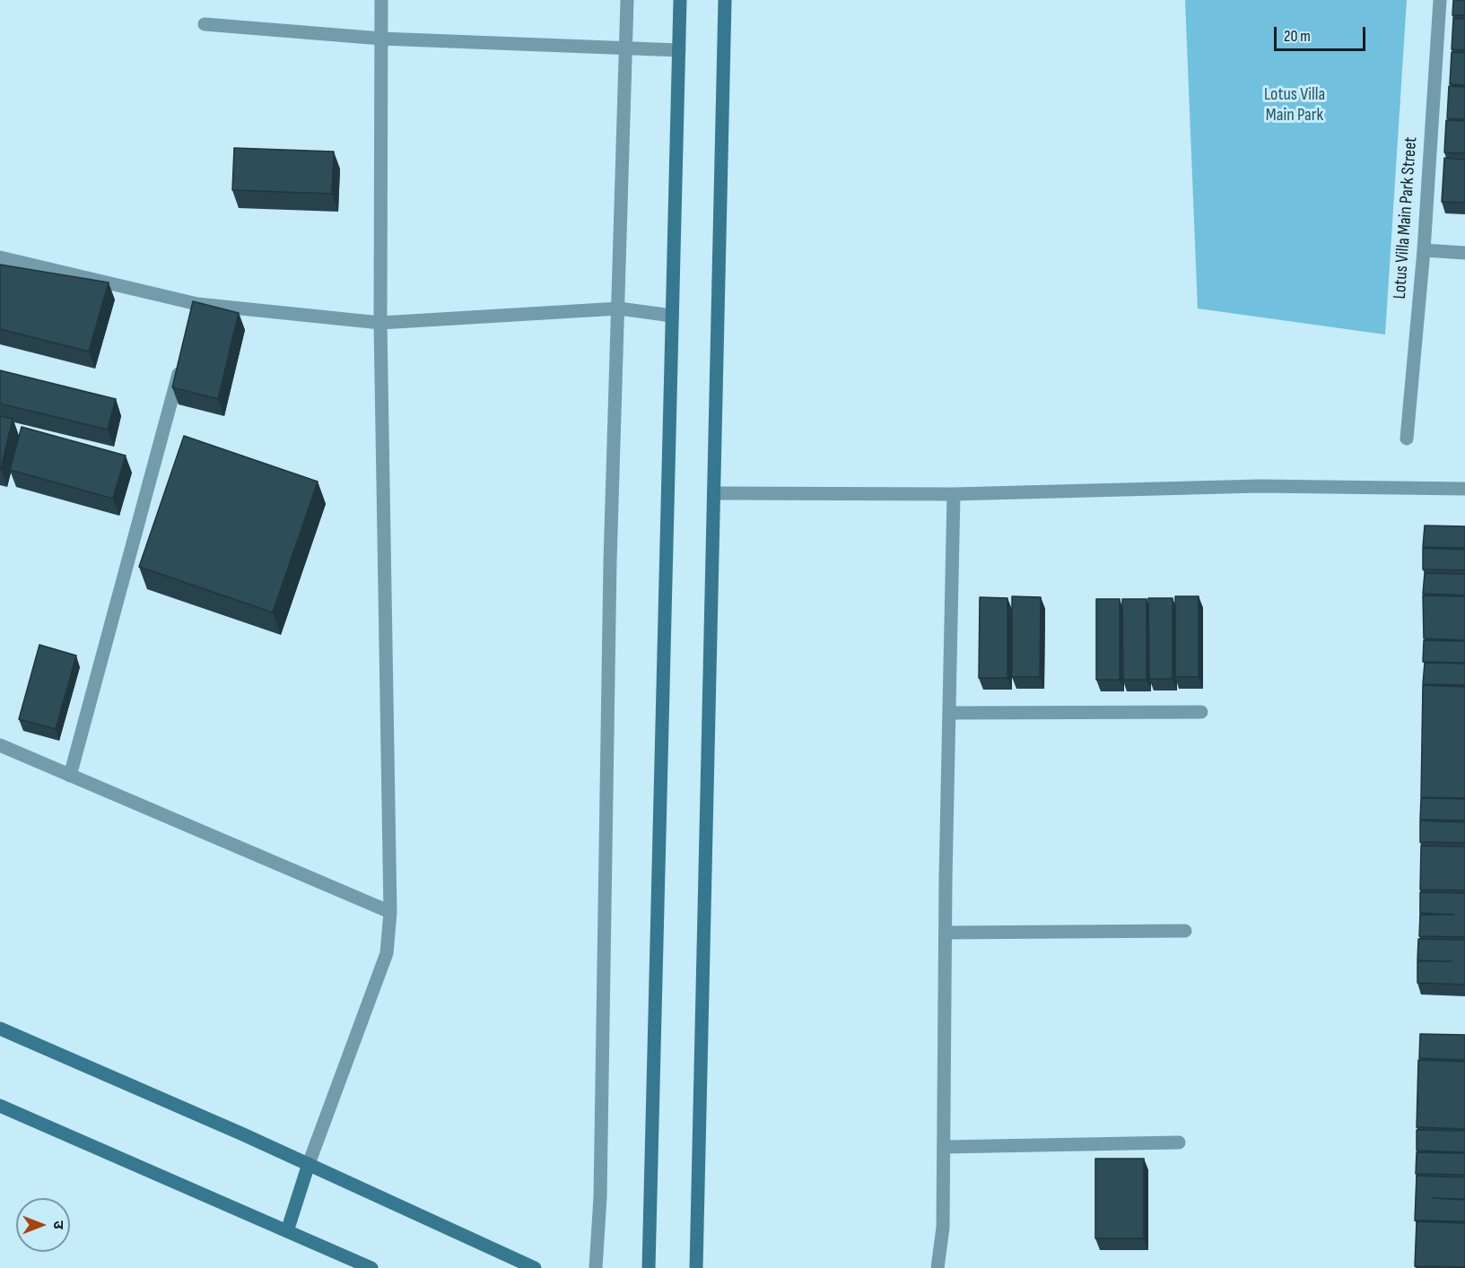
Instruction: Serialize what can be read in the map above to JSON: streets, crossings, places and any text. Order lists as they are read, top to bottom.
{
  "streets": {
    "street": ["Lotus Villa Main Park Street"]
  },
  "parks": ["Lotus Villa Main Park"],
  "scale_bar": "20 m",
  "north": "right"
}
